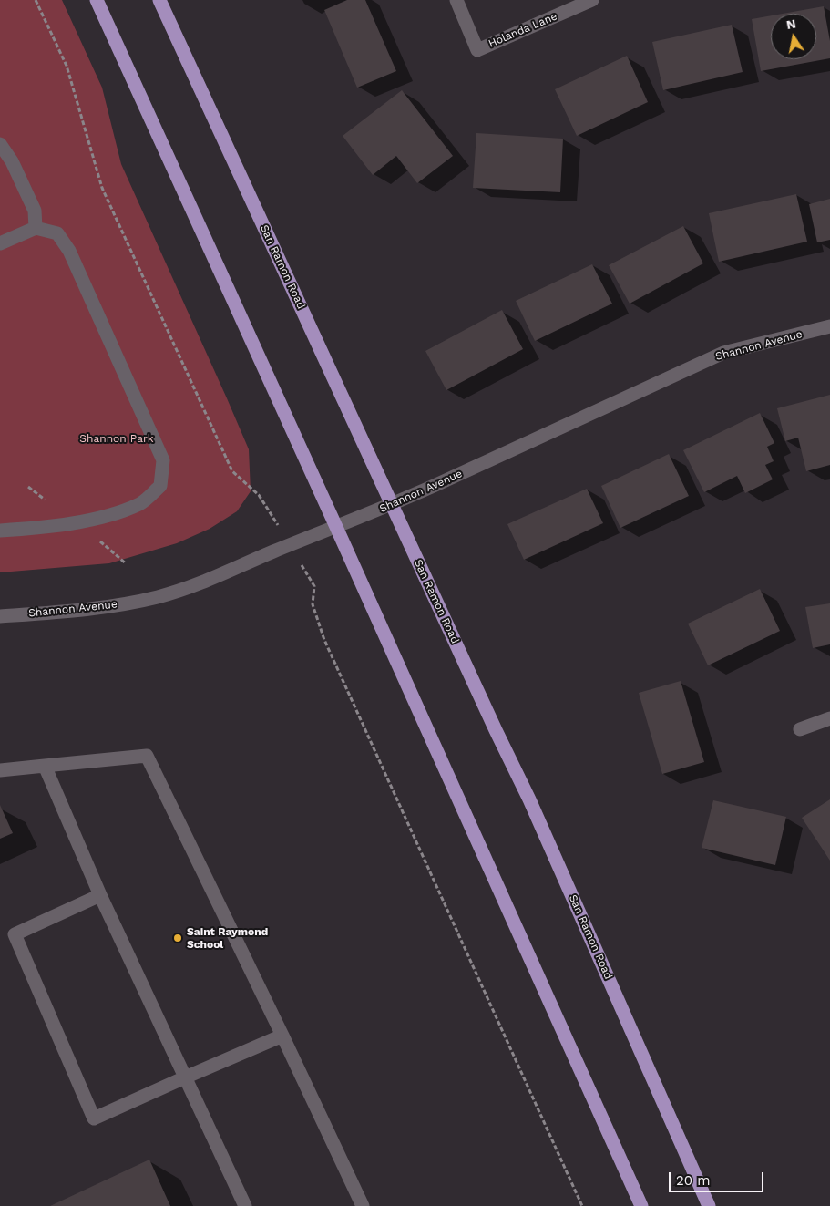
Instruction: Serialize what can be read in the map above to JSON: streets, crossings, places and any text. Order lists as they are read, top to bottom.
{
  "streets": {
    "main road": ["San Ramon Road"],
    "street": ["Holanda Lane", "Shannon Avenue"]
  },
  "crossings": [
    ["San Ramon Road", "Shannon Avenue"]
  ],
  "parks": ["Shannon Park"],
  "places": ["Saint Raymond School"],
  "scale_bar": "20 m",
  "north": "top"
}
